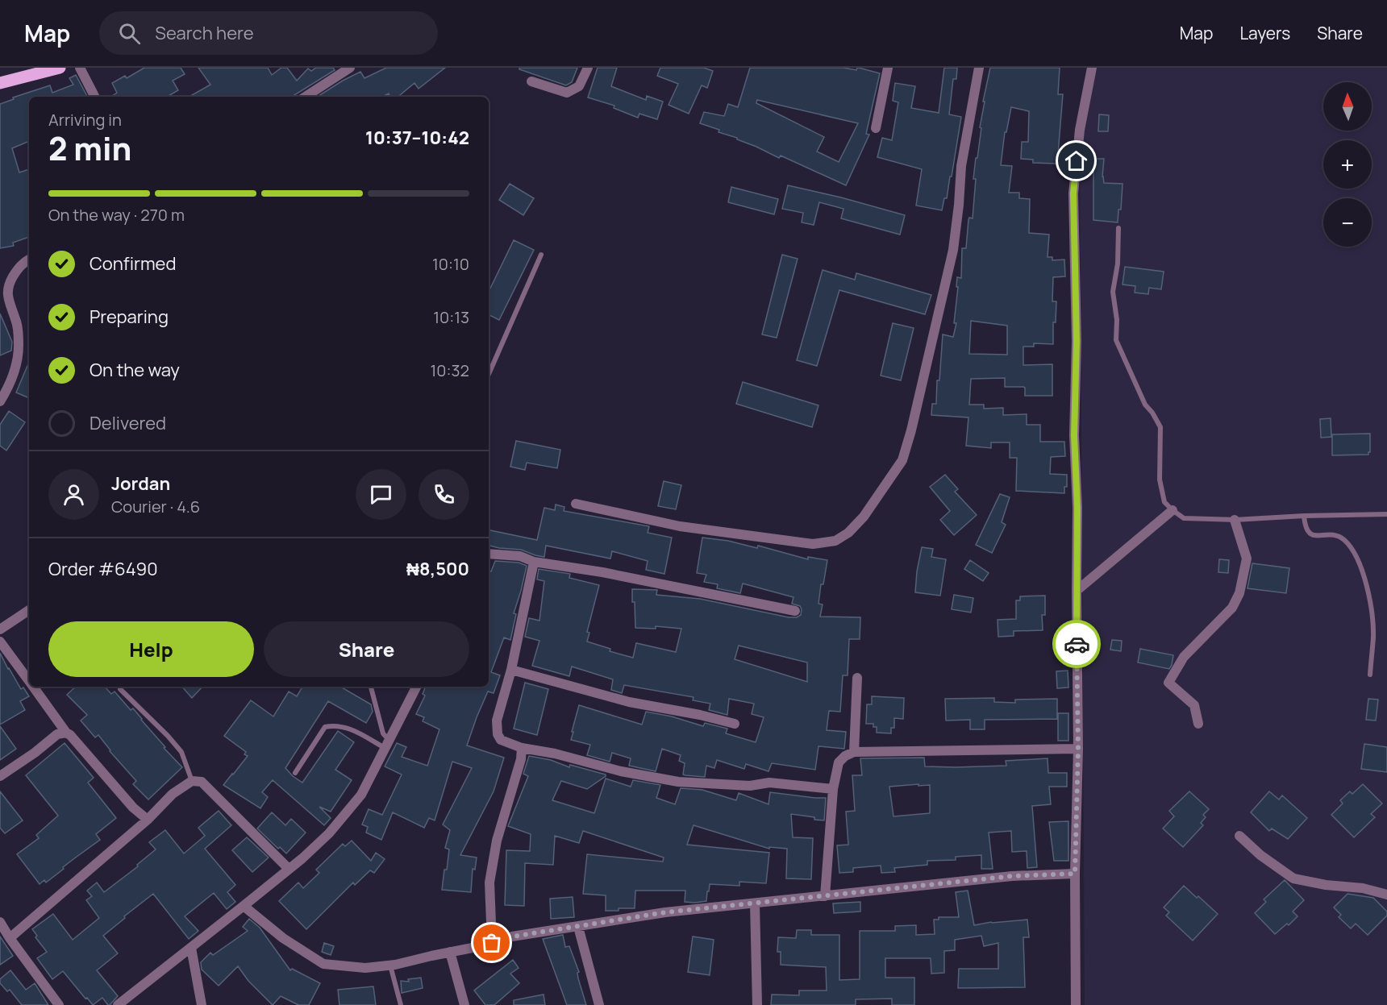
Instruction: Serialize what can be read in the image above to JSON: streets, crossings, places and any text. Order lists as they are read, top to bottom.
{
  "north": "top",
  "page": {
    "header": "Map",
    "search": "Search here",
    "nav": ["Map", "Layers", "Share"],
    "map_buttons": ["+", "−"],
    "heading": ["2 min", "Arriving in", "10:37–10:42"],
    "panel": [
      "Jordan",
      "Courier · 4.6",
      "Order #6490",
      "₦8,500"
    ],
    "bar": "On the way · 270 m",
    "list": [
      ["Confirmed", "10:10"],
      ["Preparing", "10:13"],
      ["On the way", "10:32"],
      "Delivered"
    ],
    "buttons": ["Help", "Share"]
  }
}
